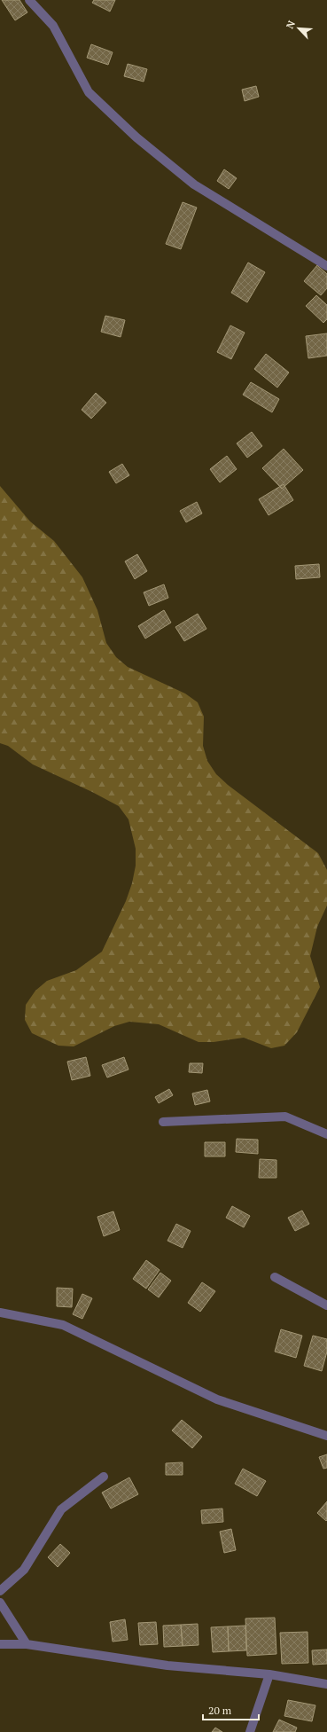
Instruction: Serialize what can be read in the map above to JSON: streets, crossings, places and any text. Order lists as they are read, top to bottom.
{
  "scale_bar": "20 m",
  "north": "top left"
}
